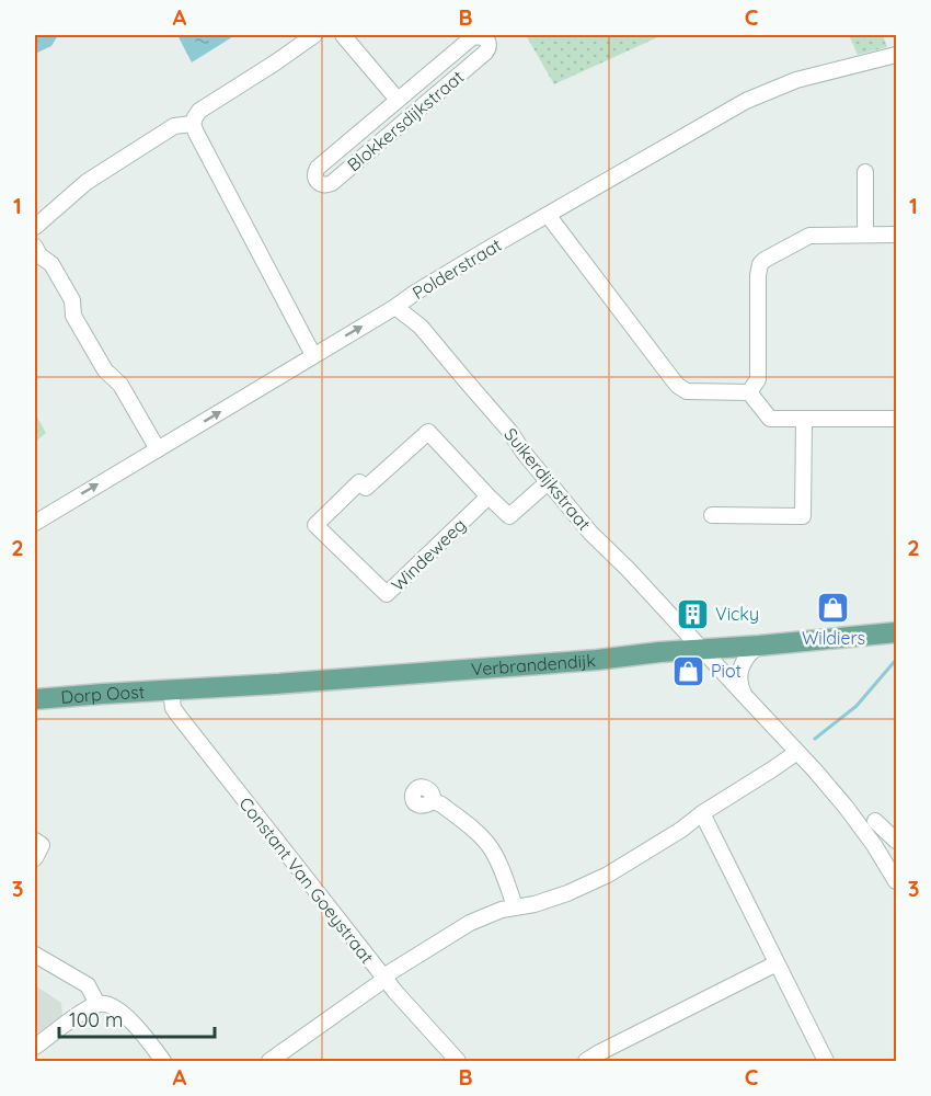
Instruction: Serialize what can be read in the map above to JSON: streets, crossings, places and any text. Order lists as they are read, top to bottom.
{
  "streets": {
    "main road": ["Verbrandendijk", "Dorp Oost"],
    "street": [
      "Blokkersdijkstraat",
      "Polderstraat",
      "Suikerdijkstraat",
      "Windeweeg",
      "Constant Van Goeystraat"
    ]
  },
  "crossings": [
    ["Polderstraat", "Suikerdijkstraat"],
    ["Suikerdijkstraat", "Windeweeg"],
    ["Suikerdijkstraat", "Verbrandendijk"],
    ["Verbrandendijk", "Dorp Oost"],
    ["Verbrandendijk", "Constant Van Goeystraat"],
    ["Dorp Oost", "Constant Van Goeystraat"]
  ],
  "one_way": ["Polderstraat"],
  "places": {
    "shop": ["Wildiers", "Piot"],
    "building": ["Vicky"]
  },
  "scale_bar": "100 m",
  "grid": {
    "columns": ["A", "B", "C"],
    "rows": ["1", "2", "3"]
  }
}
